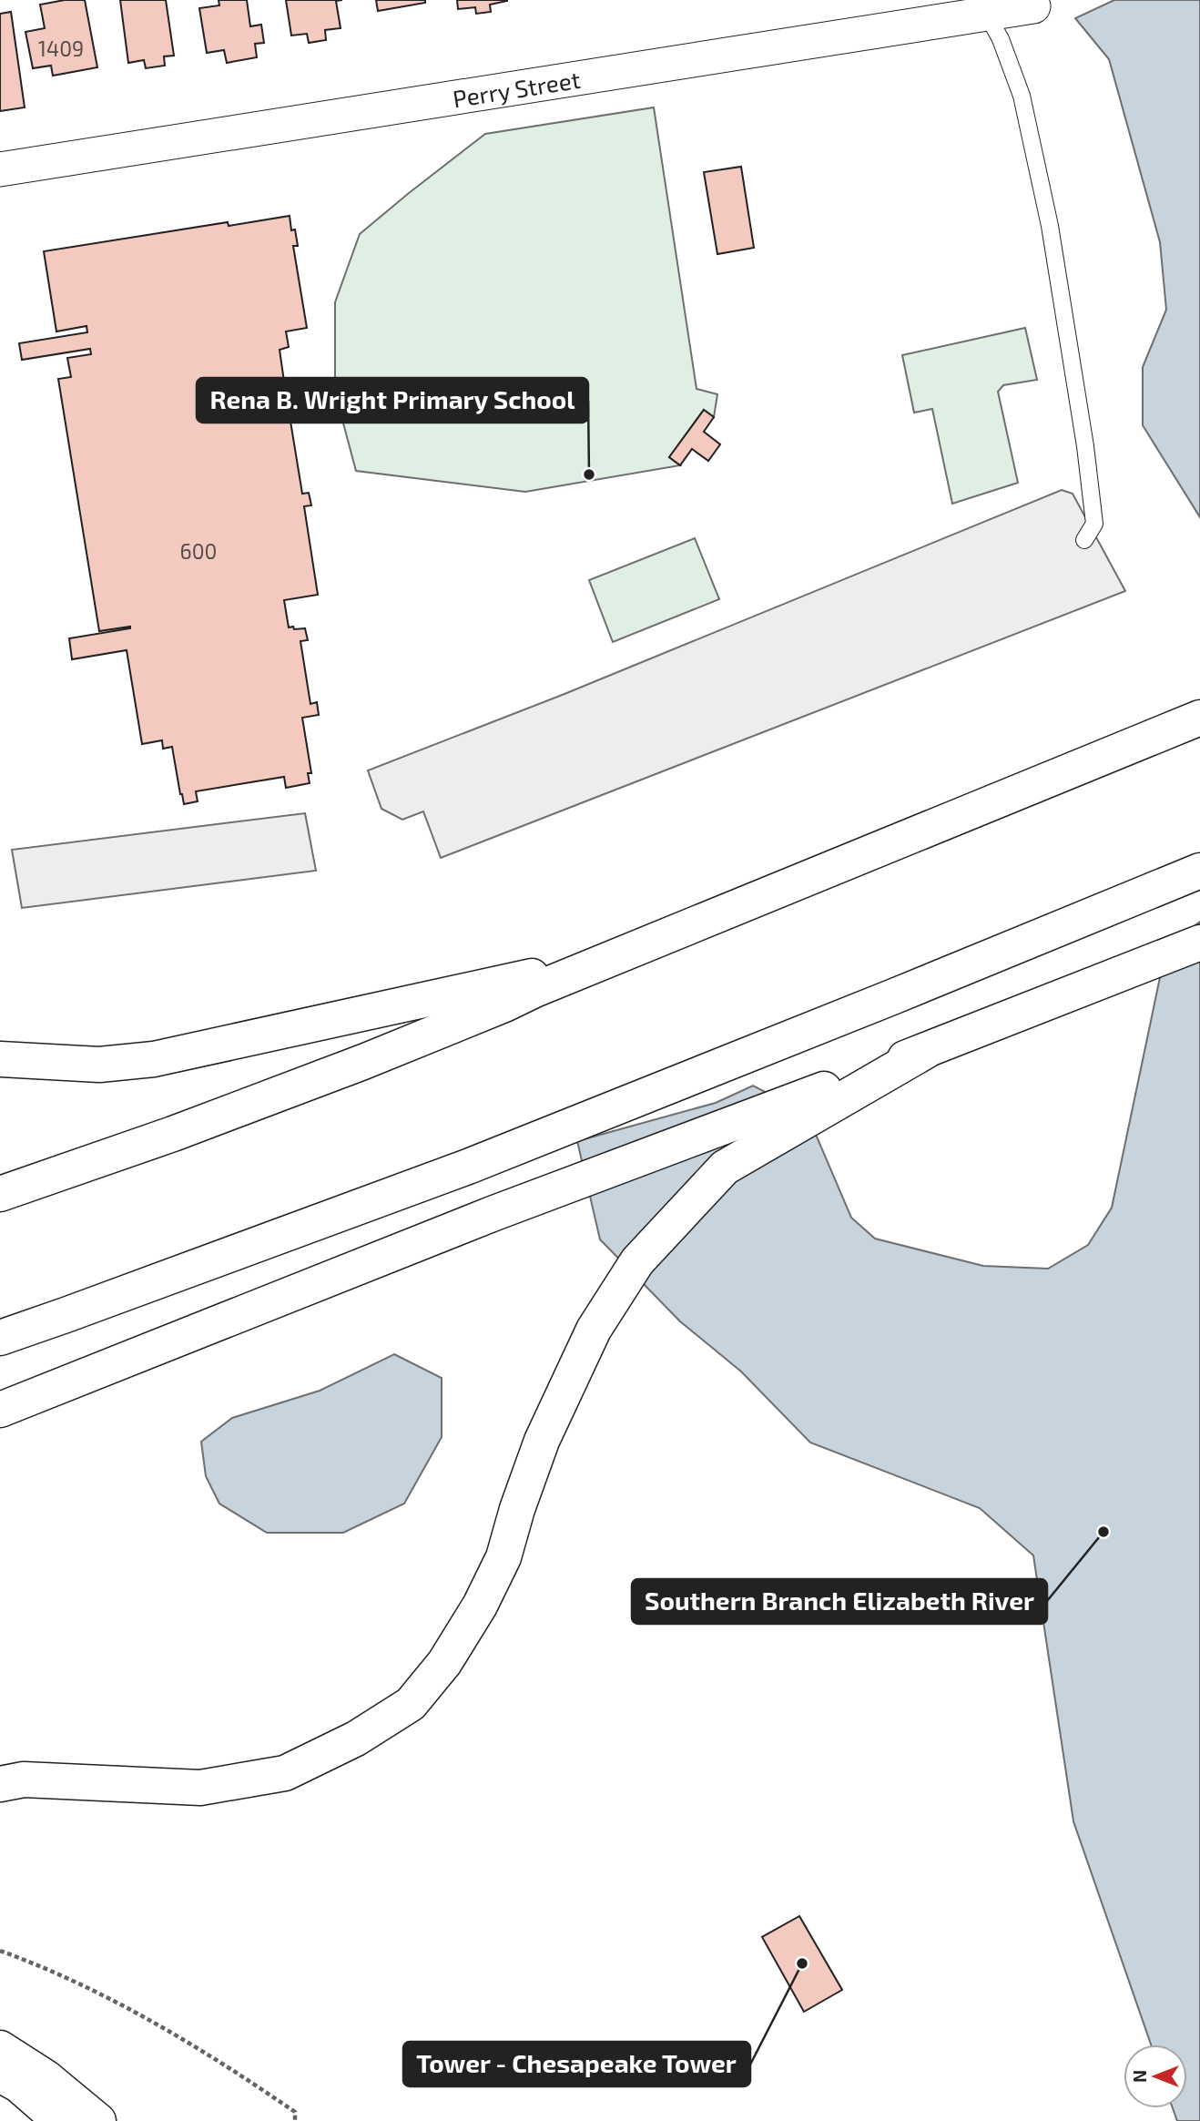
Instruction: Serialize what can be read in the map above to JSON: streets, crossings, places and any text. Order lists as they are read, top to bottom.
{
  "streets": {
    "street": ["Perry Street"]
  },
  "places": ["Rena B. Wright Primary School", "Southern Branch Elizabeth River", "Tower - Chesapeake Tower"],
  "house_numbers": ["1409", "600"],
  "north": "left"
}
